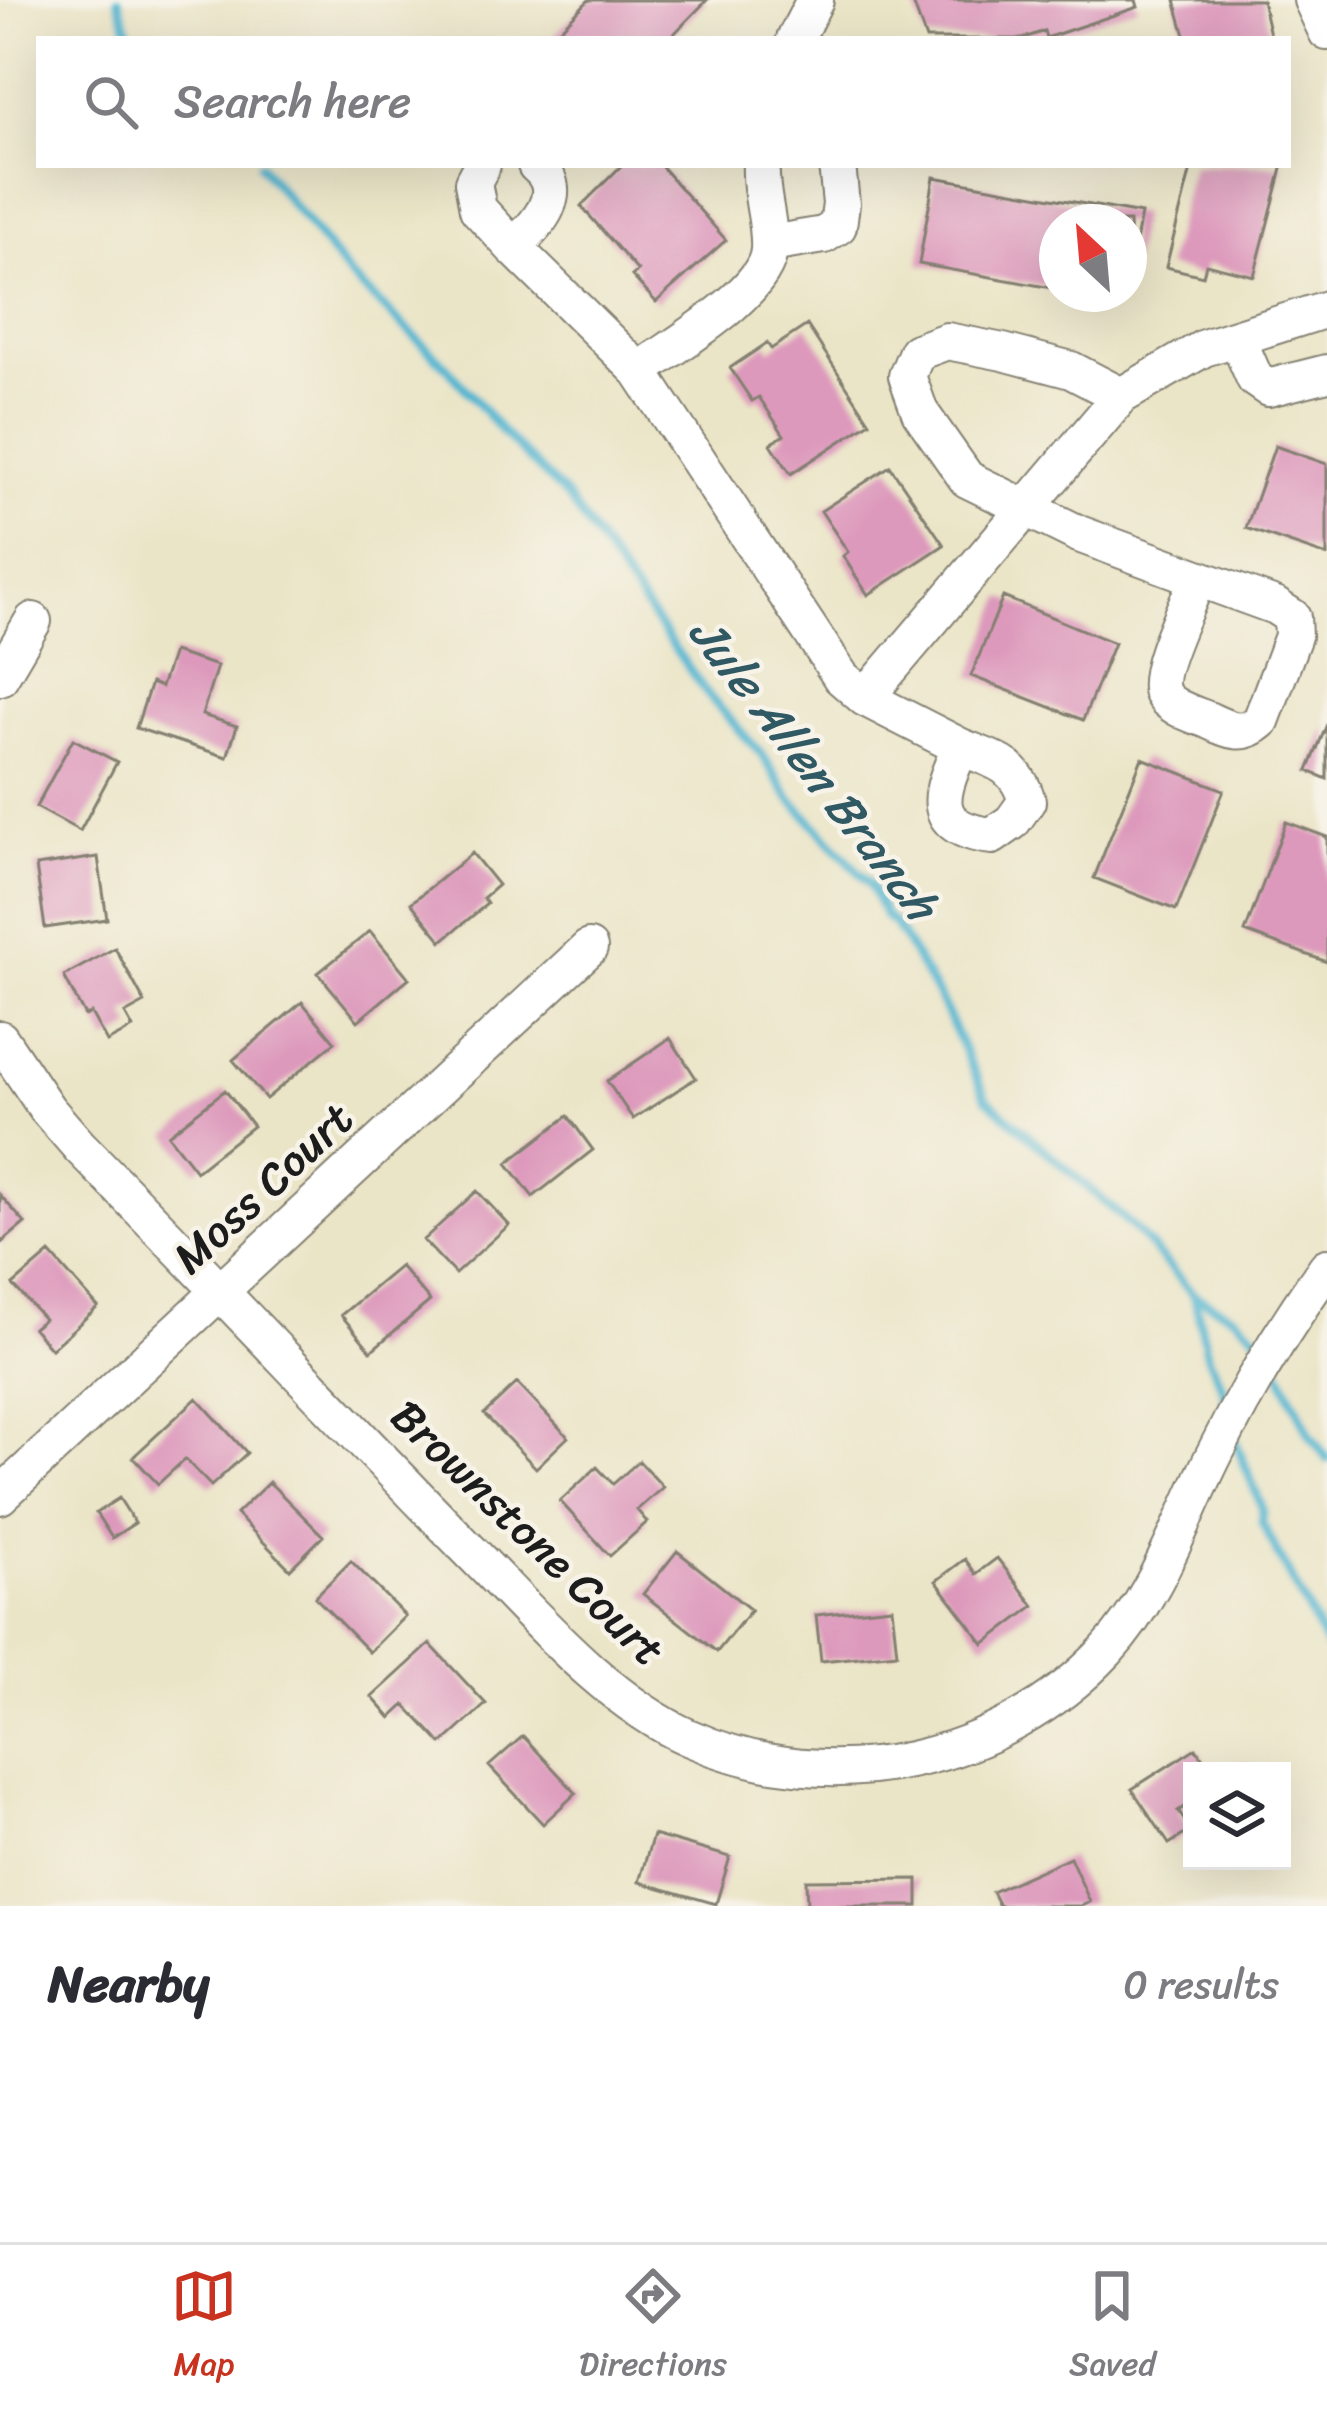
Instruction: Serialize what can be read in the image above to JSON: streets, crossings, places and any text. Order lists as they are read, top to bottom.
{
  "streets": {
    "street": ["Moss Court", "Brownstone Court"]
  },
  "crossings": [
    ["Moss Court", "Brownstone Court"]
  ],
  "water": ["Jule Allen Branch"],
  "north": "top left",
  "page": {
    "search": "Search here",
    "heading": ["Nearby", "0 results"],
    "nav": ["Map", "Directions", "Saved"]
  }
}
